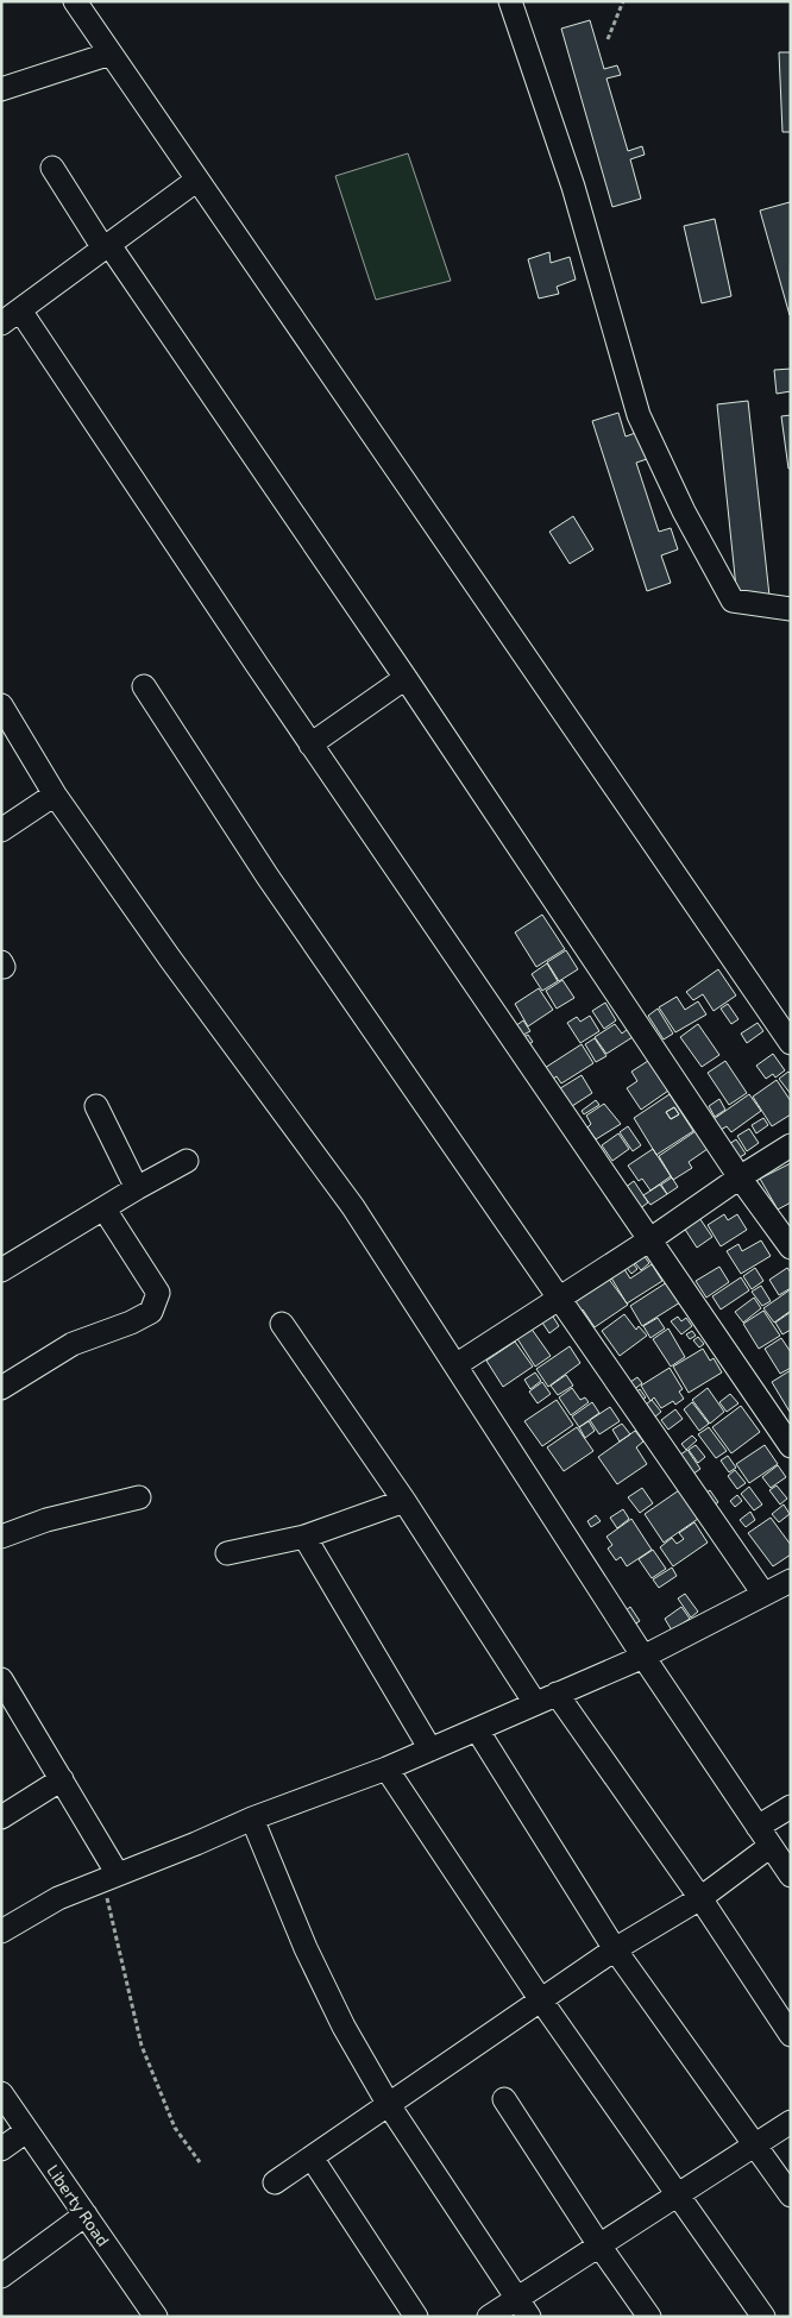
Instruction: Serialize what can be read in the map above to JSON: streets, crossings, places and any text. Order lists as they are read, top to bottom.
{
  "streets": {
    "street": ["Liberty Road"]
  }
}
